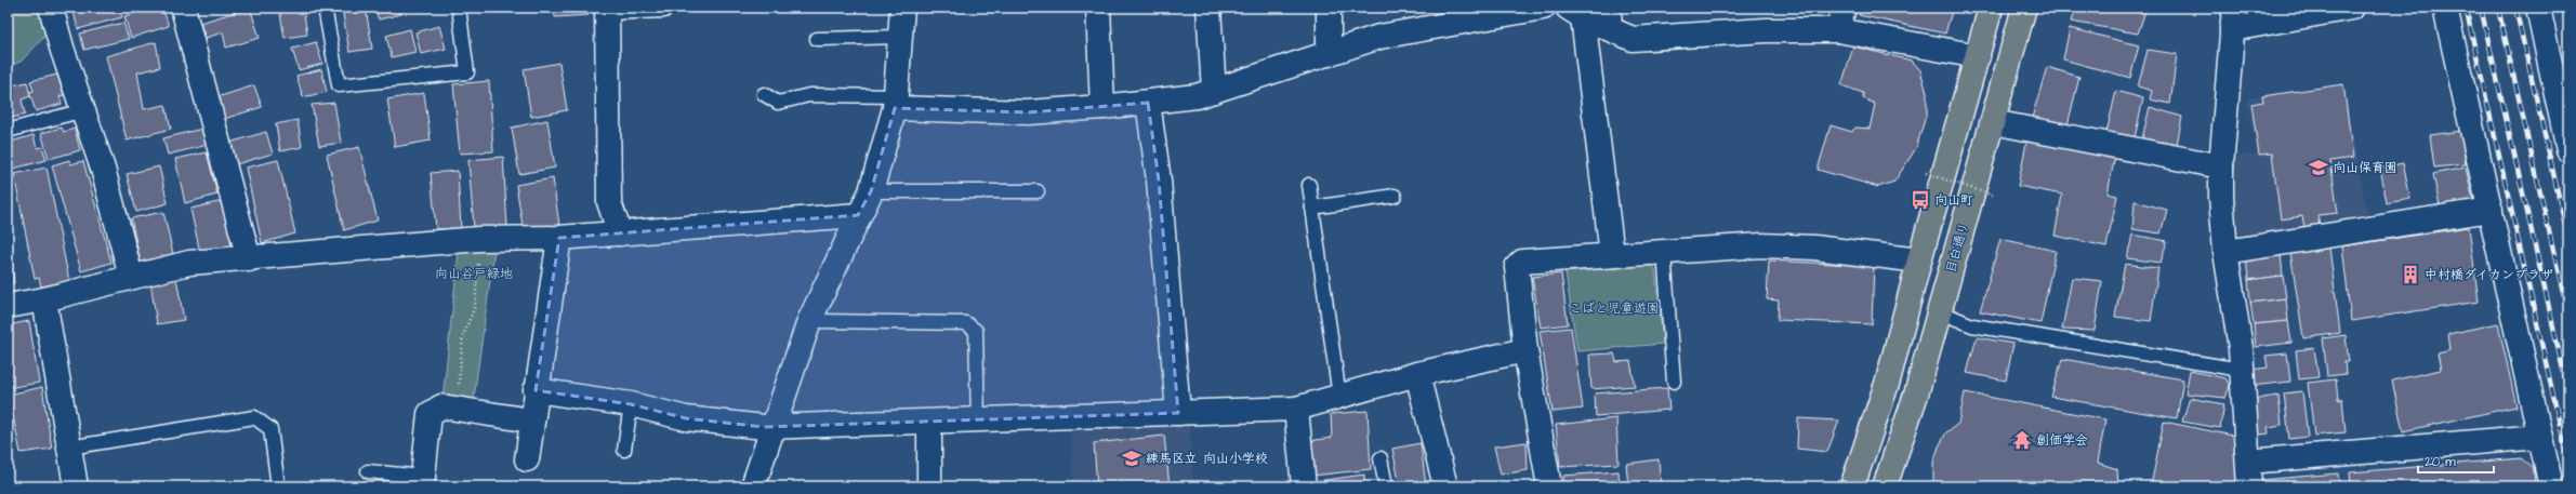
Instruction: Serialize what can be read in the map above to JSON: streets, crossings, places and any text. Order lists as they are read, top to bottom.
{
  "streets": {
    "main road": ["目白通り"]
  },
  "parks": ["向山谷戸緑地", "こばと児童遊園"],
  "places": {
    "school or university": ["向山保育園", "練馬区立 向山小学校"],
    "bus stop": ["向山町"],
    "building": ["中村橋ダイカンプラザ"],
    "temple": ["創価学会"]
  },
  "scale_bar": "20 m"
}
